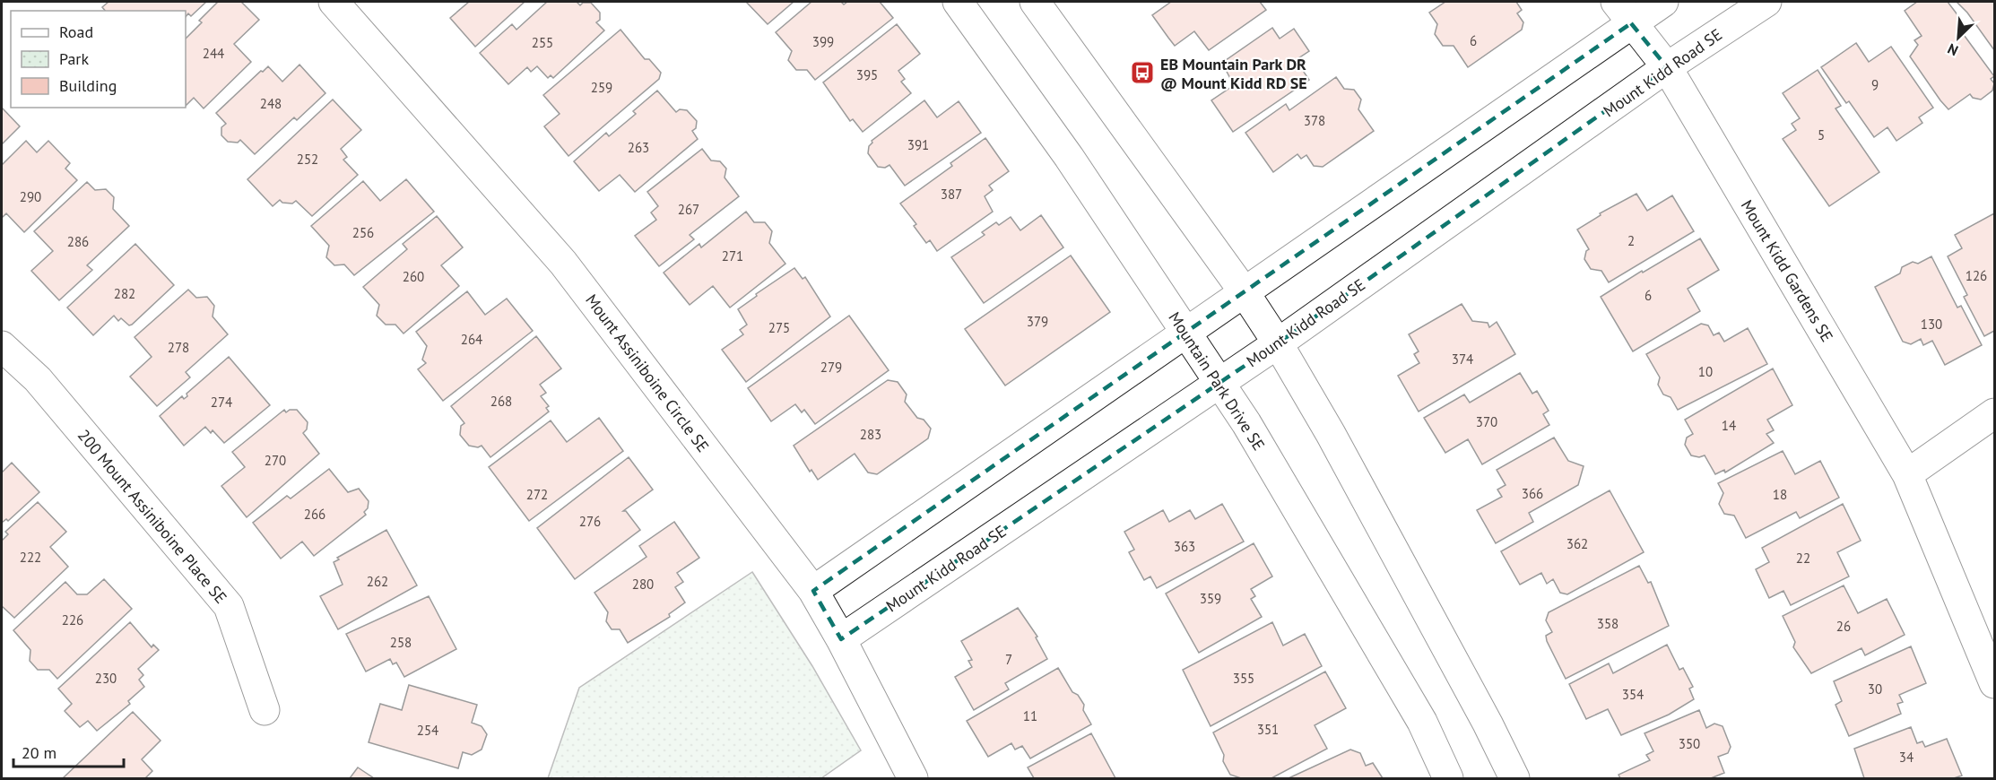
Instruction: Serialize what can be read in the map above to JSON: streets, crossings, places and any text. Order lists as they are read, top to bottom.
{
  "streets": {
    "street": [
      "Mount Kidd Road SE",
      "Mount Kidd Gardens SE",
      "Mount Assiniboine Circle SE",
      "Mountain Park Drive SE",
      "200 Mount Assiniboine Place SE"
    ]
  },
  "crossings": [
    ["Mount Kidd Road SE", "Mount Kidd Gardens SE"],
    ["Mount Kidd Road SE", "Mount Assiniboine Circle SE"],
    ["Mount Kidd Road SE", "Mountain Park Drive SE"]
  ],
  "places": {
    "bus stop": ["EB Mountain Park DR @ Mount Kidd RD SE"]
  },
  "house_numbers": [
    "6",
    "399",
    "255",
    "244",
    "395",
    "9",
    "259",
    "248",
    "378",
    "5",
    "391",
    "263",
    "252",
    "387",
    "290",
    "267",
    "256",
    "2",
    "286",
    "271",
    "126",
    "260",
    "282",
    "6",
    "379",
    "130",
    "275",
    "264",
    "278",
    "374",
    "279",
    "10",
    "268",
    "274",
    "370",
    "14",
    "283",
    "270",
    "366",
    "272",
    "18",
    "266",
    "276",
    "362",
    "363",
    "222",
    "22",
    "262",
    "280",
    "359",
    "226",
    "358",
    "26",
    "258",
    "7",
    "230",
    "355",
    "30",
    "354",
    "11",
    "351",
    "254",
    "350",
    "34"
  ],
  "legend": ["Road", "Park", "Building"],
  "scale_bar": "20 m",
  "north": "bottom left"
}
